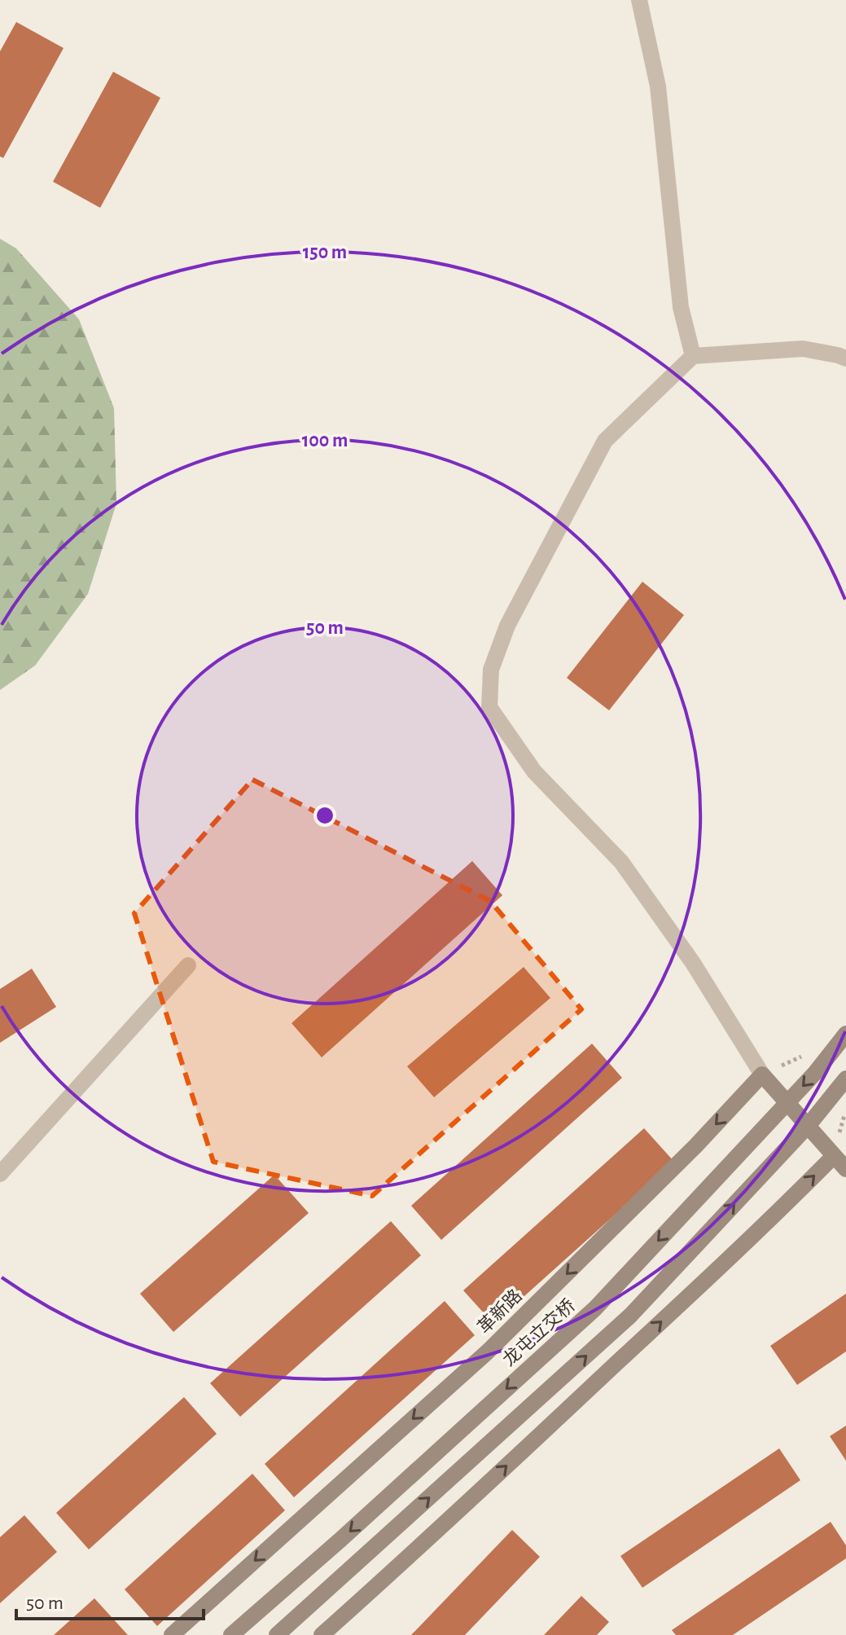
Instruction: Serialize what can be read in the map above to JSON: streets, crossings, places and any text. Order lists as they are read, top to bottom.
{
  "streets": {
    "main road": ["革新路", "龙屯立交桥"]
  },
  "scale_bar": "50 m",
  "rings": ["150 m", "100 m", "50 m"]
}
